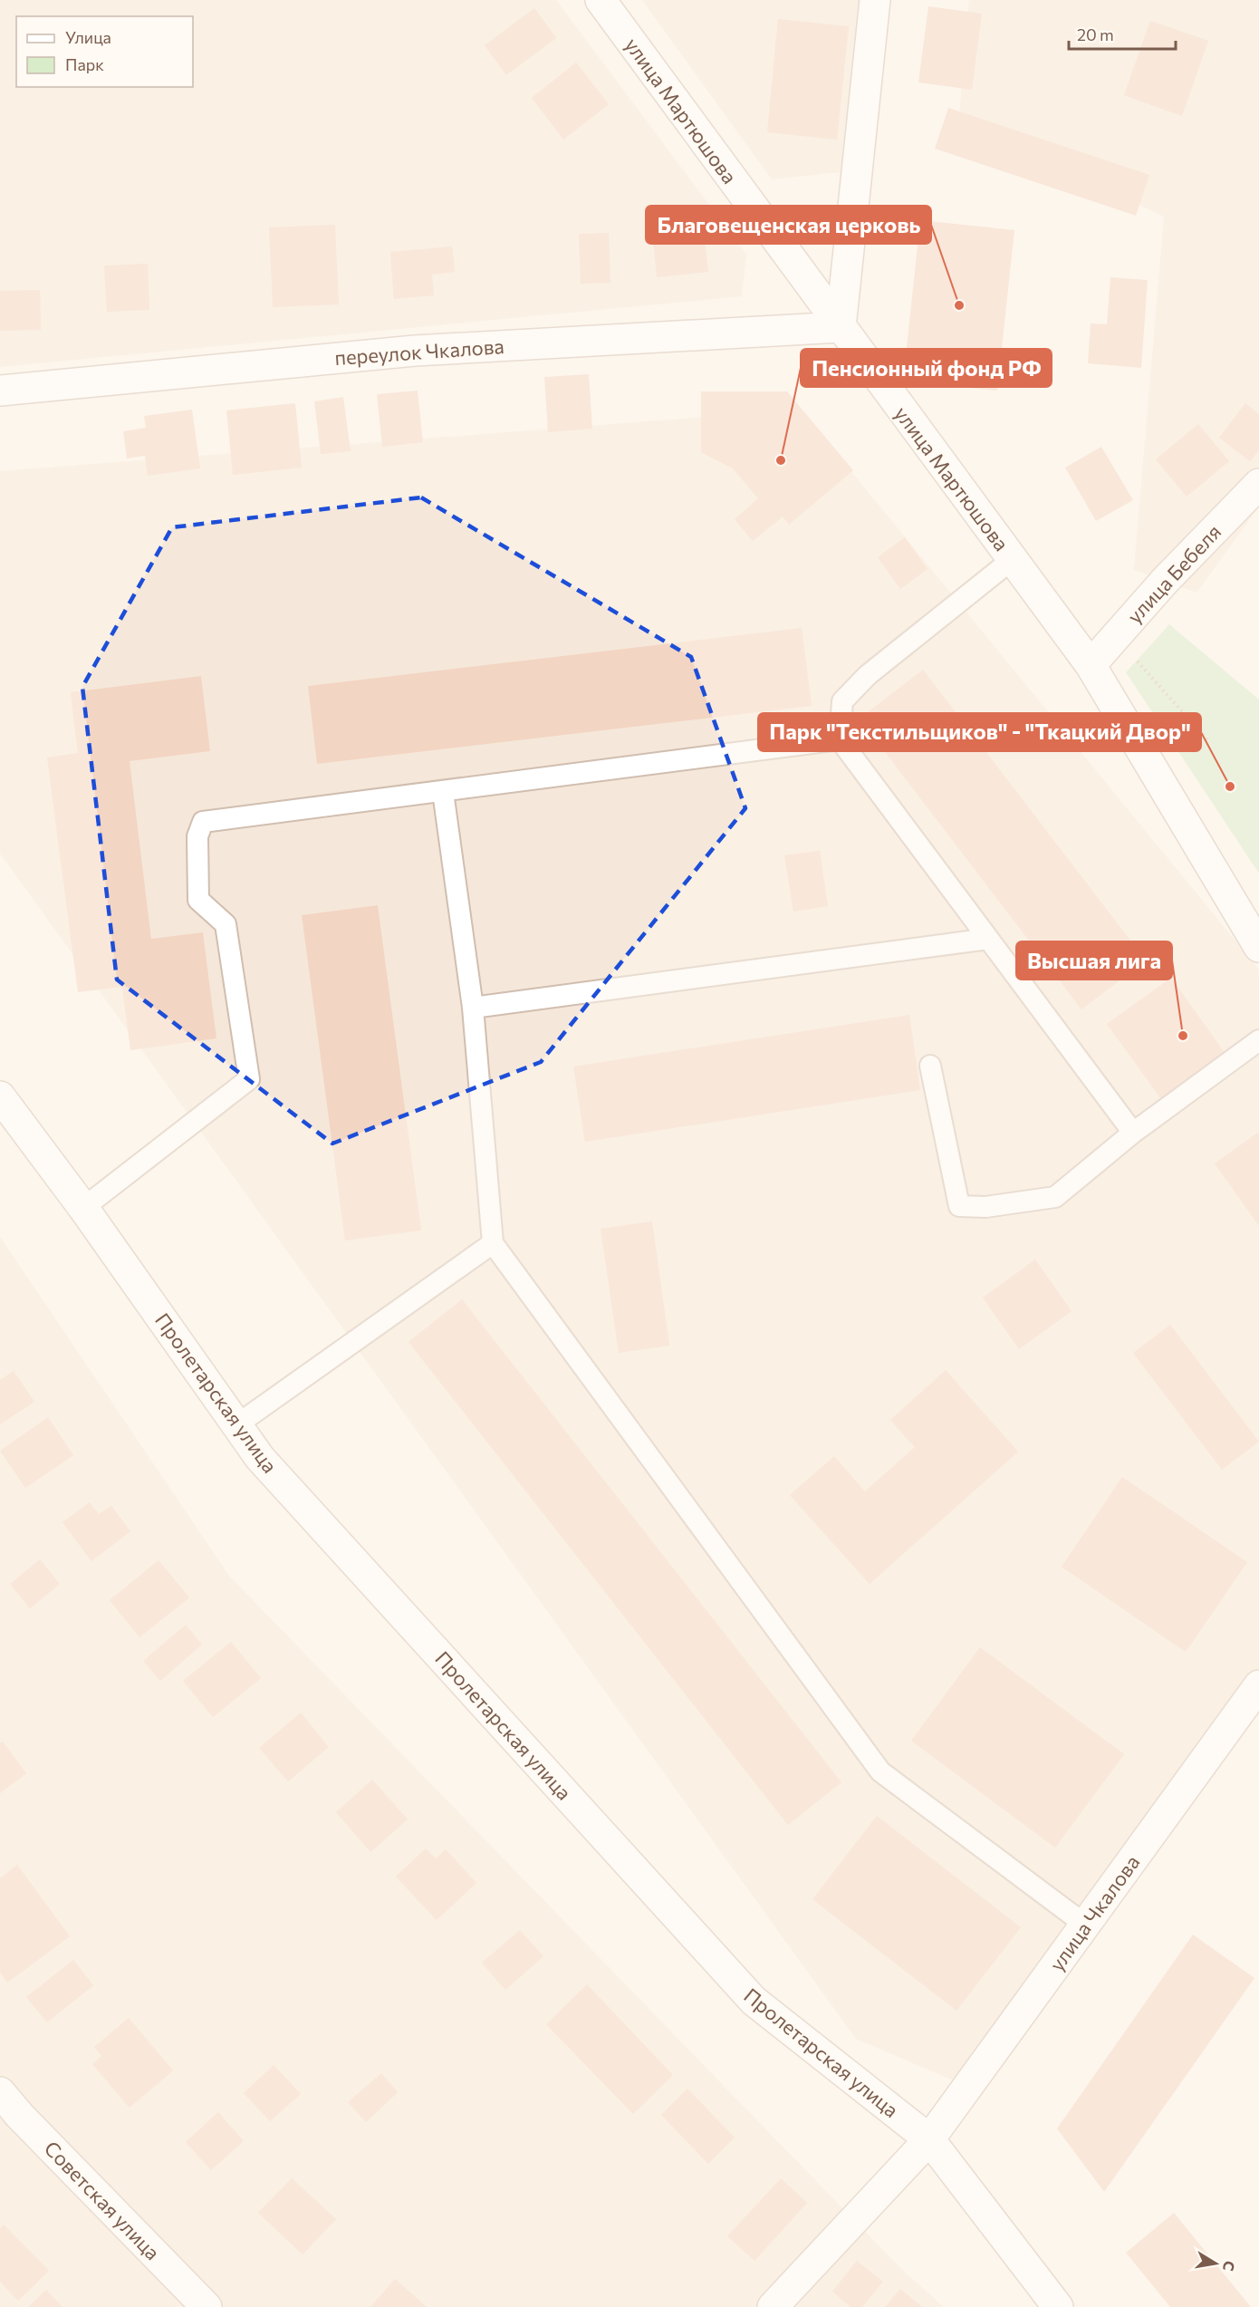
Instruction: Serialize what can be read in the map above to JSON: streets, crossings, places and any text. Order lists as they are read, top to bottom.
{
  "streets": {
    "street": [
      "улица Мартюшова",
      "переулок Чкалова",
      "улица Бебеля",
      "Пролетарская улица",
      "улица Чкалова",
      "Советская улица"
    ]
  },
  "crossings": [
    ["улица Мартюшова", "переулок Чкалова"],
    ["улица Мартюшова", "улица Бебеля"],
    ["Пролетарская улица", "улица Чкалова"]
  ],
  "places": [
    "Благовещенская церковь",
    "Пенсионный фонд РФ",
    "Парк \"Текстильщиков\" - \"Ткацкий Двор\"",
    "Высшая лига"
  ],
  "legend": ["Улица", "Парк"],
  "scale_bar": "20 m",
  "north": "right"
}
